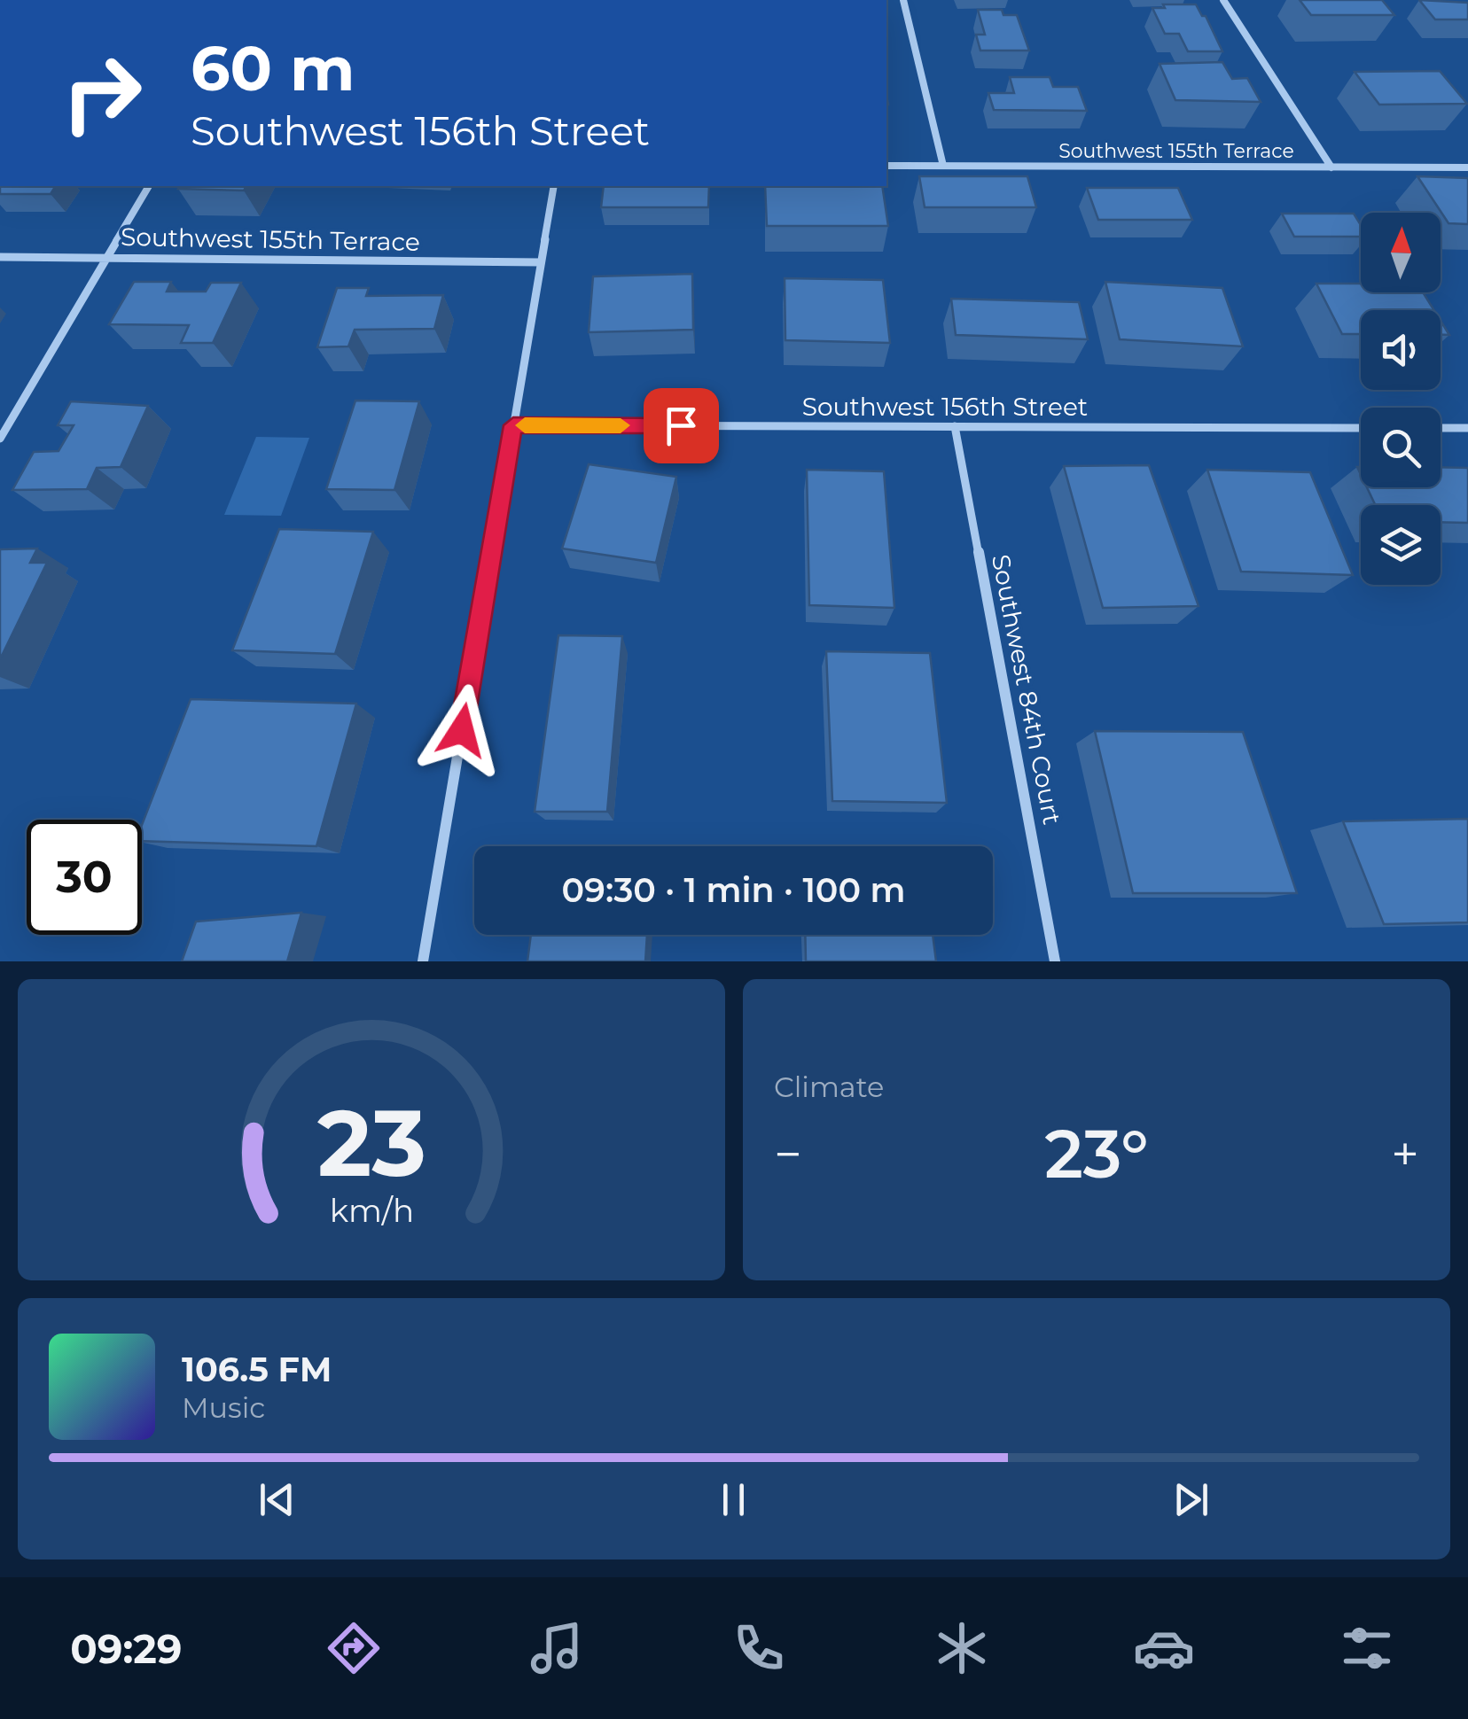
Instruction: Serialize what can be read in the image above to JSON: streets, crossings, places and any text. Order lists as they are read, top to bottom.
{
  "streets": {
    "street": ["Southwest 155th Terrace", "Southwest 156th Street", "Southwest 84th Court"]
  },
  "crossings": [
    ["Southwest 156th Street", "Southwest 84th Court"]
  ],
  "north": "top",
  "page": {
    "turn": ["60 m", "Southwest 156th Street"],
    "limit": "30",
    "trip": "09:30 · 1 min · 100 m",
    "tile": "Climate",
    "heat": ["−", "23°", "+"],
    "song": ["106.5 FM", "Music"],
    "tabs": "09:29",
    "gauge": ["23", "km/h"]
  }
}
